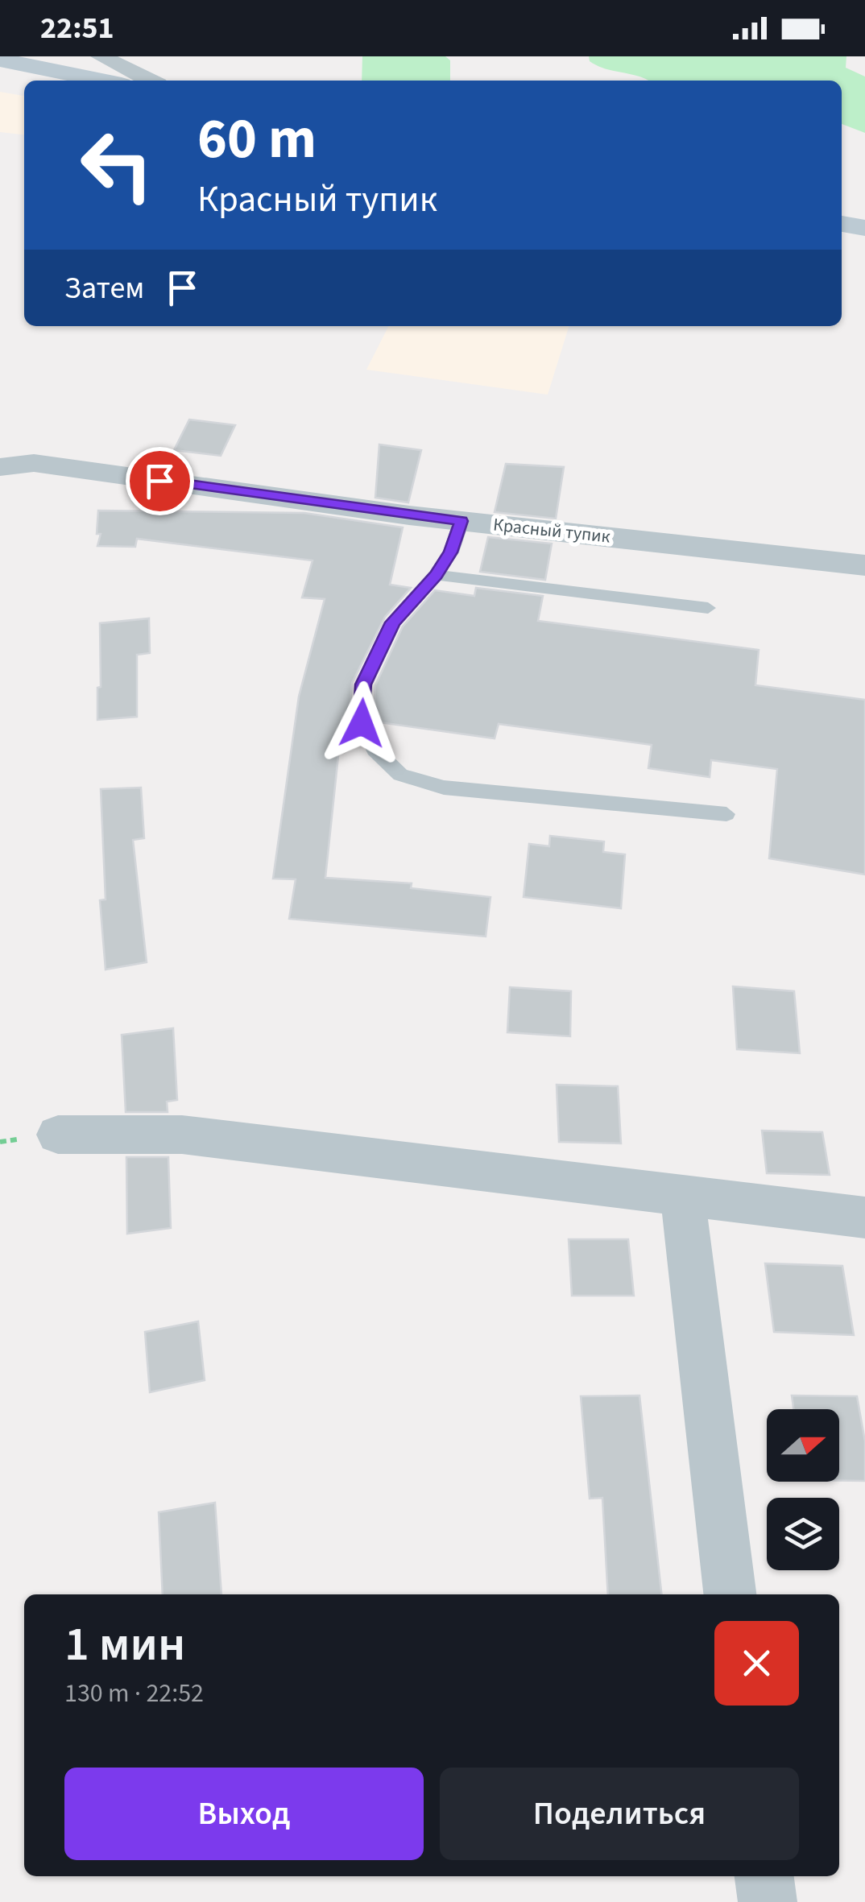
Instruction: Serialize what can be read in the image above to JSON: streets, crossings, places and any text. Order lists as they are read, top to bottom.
{
  "streets": {
    "street": ["Красный тупик"]
  },
  "north": "right",
  "page": {
    "status": "22:51",
    "turn": ["60 m", "Красный тупик"],
    "then": "Затем",
    "heading": ["1 мин", "130 m · 22:52"],
    "buttons": ["Выход", "Поделиться"]
  }
}
